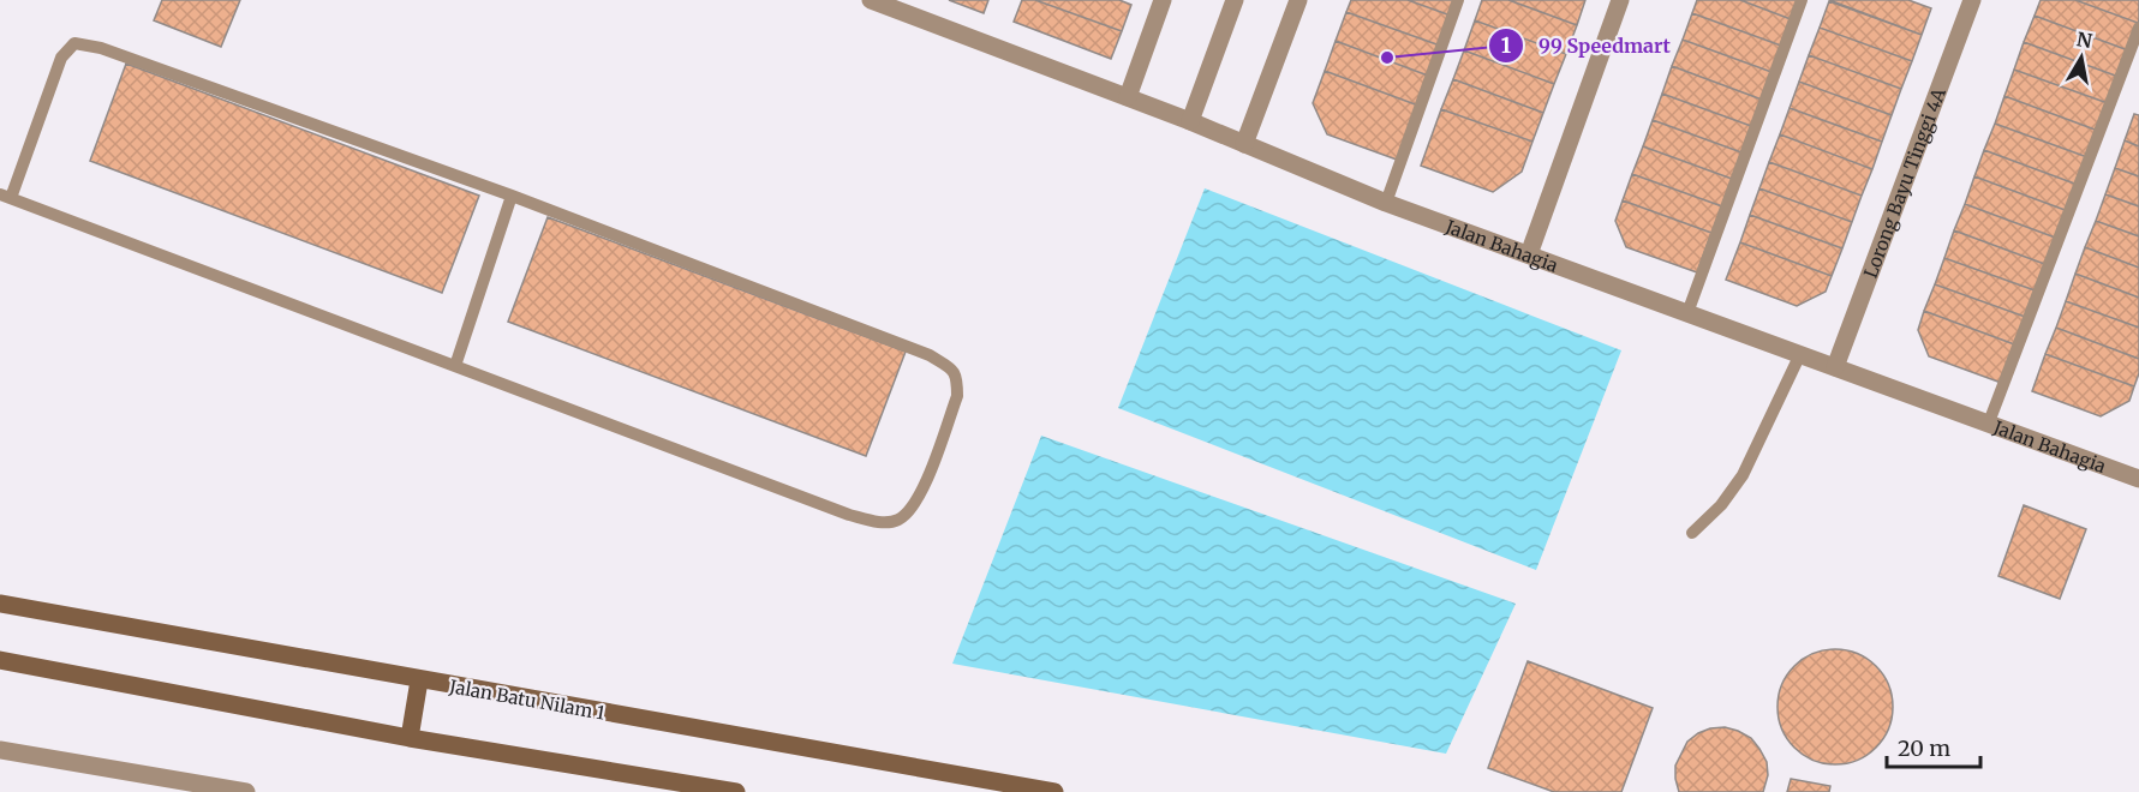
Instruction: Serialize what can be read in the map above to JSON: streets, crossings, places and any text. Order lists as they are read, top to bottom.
{
  "streets": {
    "main road": ["Jalan Batu Nilam 1"],
    "street": ["Lorong Bayu Tinggi 4A", "Jalan Bahagia"]
  },
  "crossings": [
    ["Lorong Bayu Tinggi 4A", "Jalan Bahagia"]
  ],
  "places": ["99 Speedmart"],
  "scale_bar": "20 m",
  "north": "top"
}
